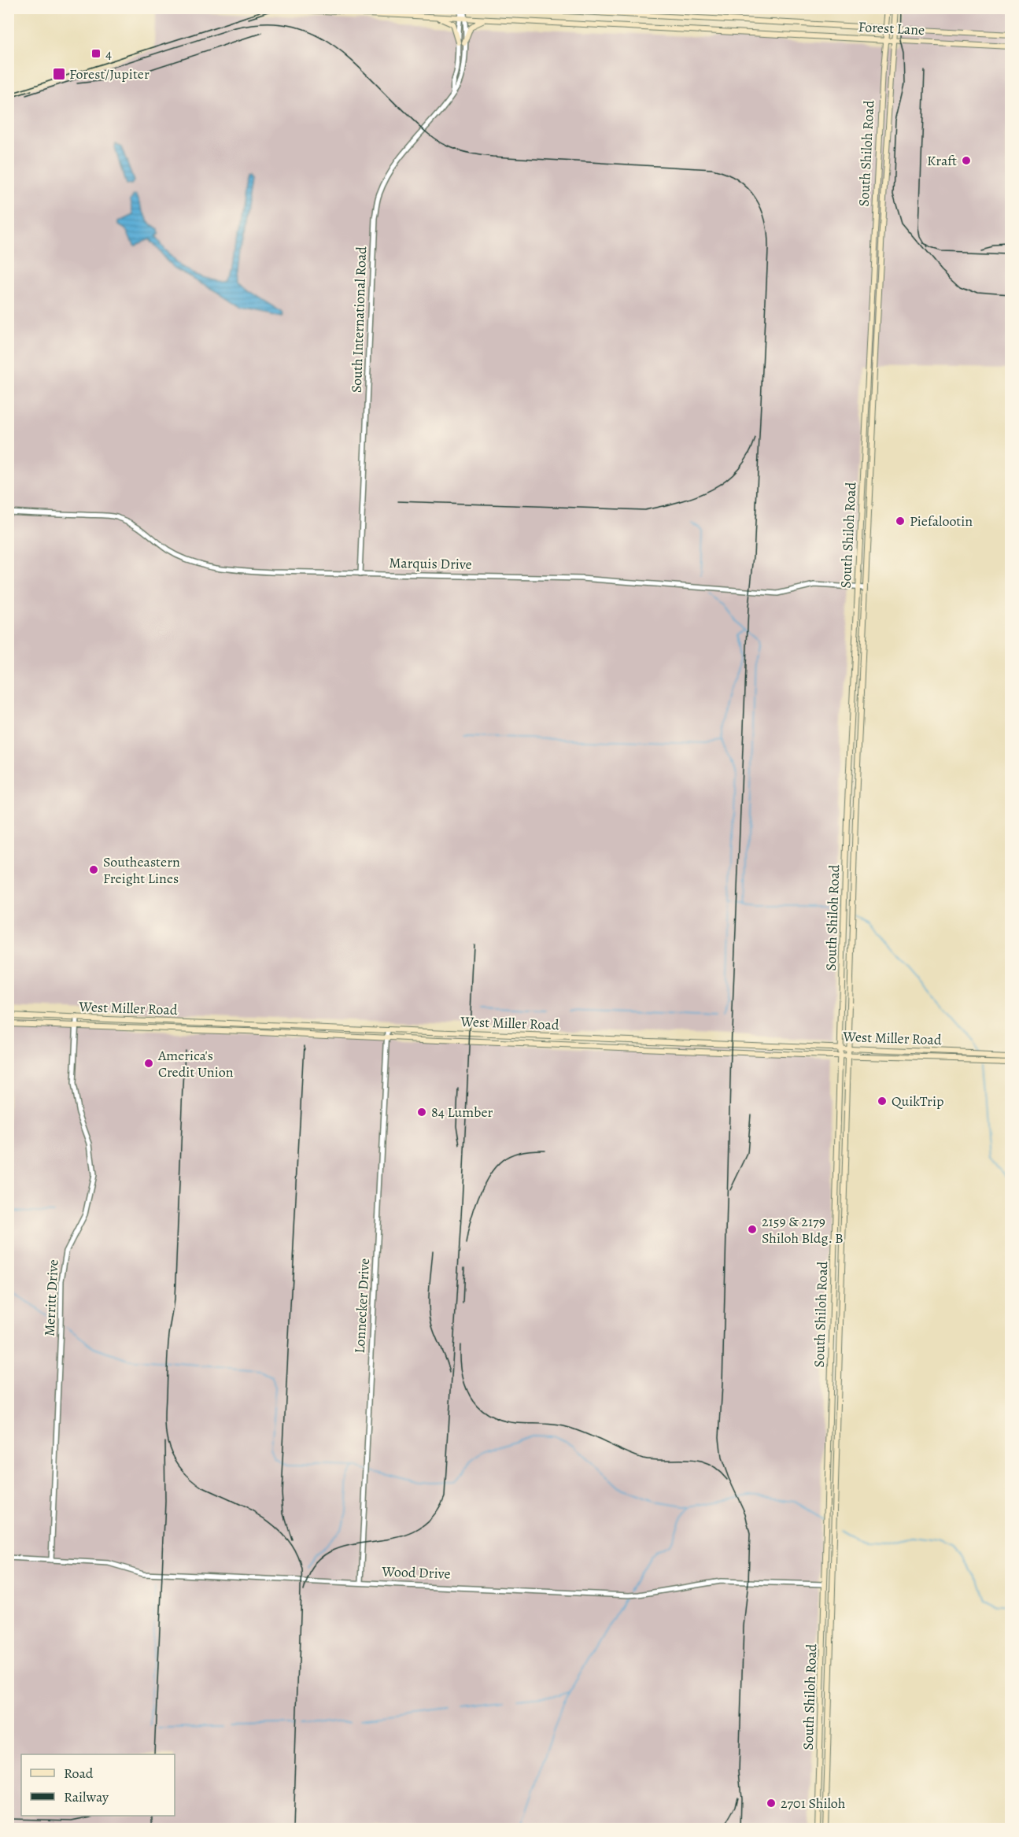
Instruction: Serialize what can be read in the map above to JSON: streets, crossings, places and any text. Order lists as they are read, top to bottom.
{
  "streets": {
    "main road": ["Forest Lane", "South Shiloh Road", "West Miller Road"],
    "street": [
      "South International Road",
      "Marquis Drive",
      "Merritt Drive",
      "Lonnecker Drive",
      "Wood Drive"
    ]
  },
  "crossings": [
    ["Forest Lane", "South Shiloh Road"],
    ["Forest Lane", "South International Road"],
    ["South Shiloh Road", "Marquis Drive"],
    ["South Shiloh Road", "West Miller Road"],
    ["South Shiloh Road", "Wood Drive"],
    ["South International Road", "Marquis Drive"],
    ["West Miller Road", "Merritt Drive"],
    ["West Miller Road", "Lonnecker Drive"],
    ["Merritt Drive", "Wood Drive"],
    ["Lonnecker Drive", "Wood Drive"]
  ],
  "places": {
    "transit": ["4", "Forest/Jupiter"],
    "other": [
      "Kraft",
      "Piefalootin",
      "Southeastern Freight Lines",
      "America's Credit Union",
      "QuikTrip",
      "84 Lumber",
      "2159 & 2179 Shiloh Bldg. B",
      "2701 Shiloh"
    ]
  },
  "legend": ["Road", "Railway"]
}
